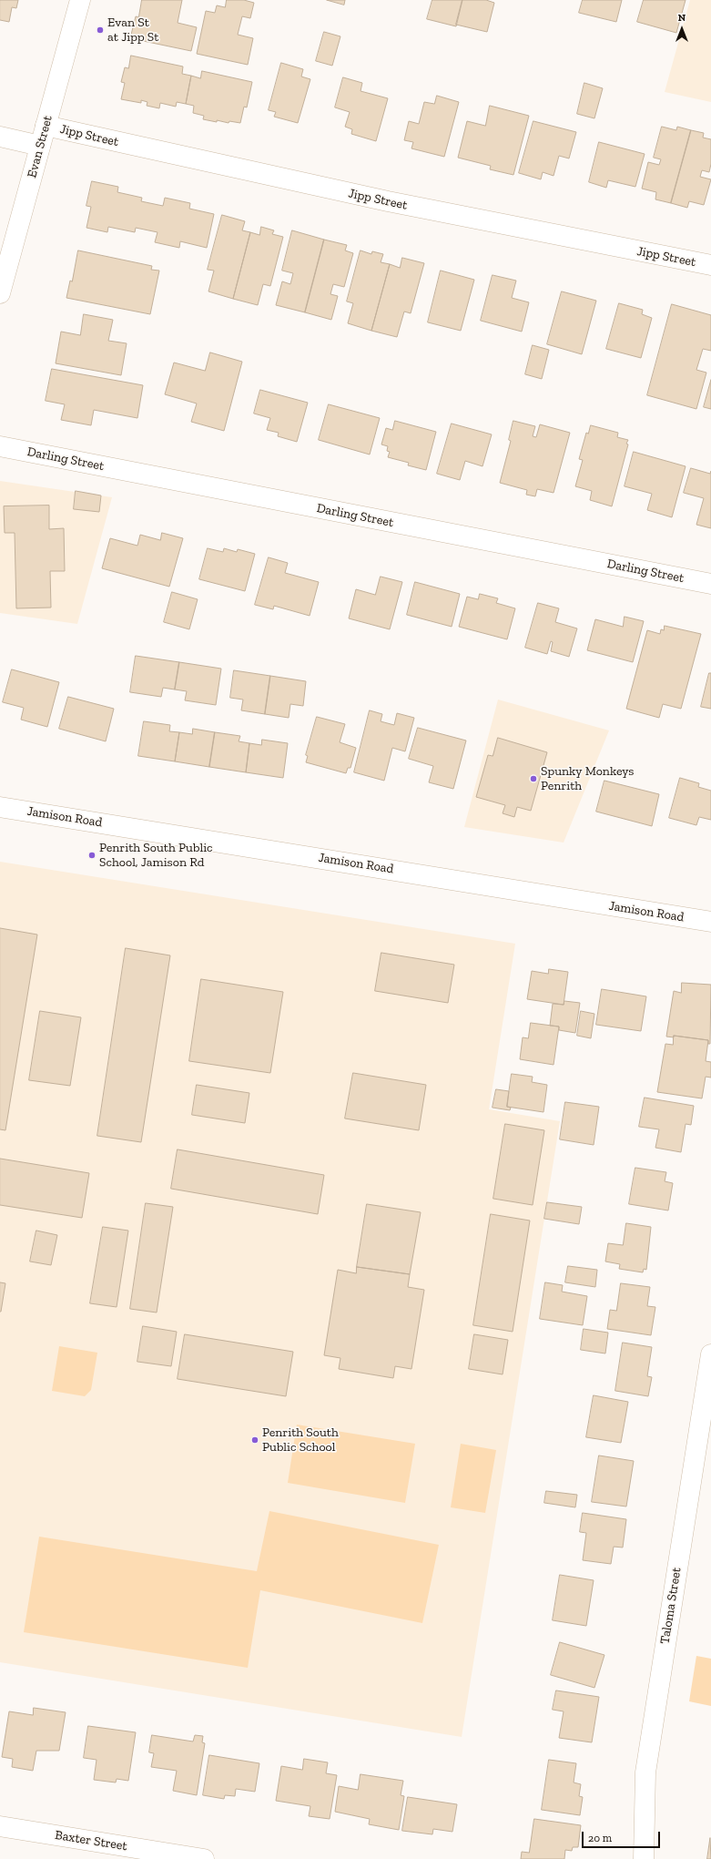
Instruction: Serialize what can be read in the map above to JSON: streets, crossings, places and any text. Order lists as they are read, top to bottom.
{
  "streets": {
    "street": [
      "Jipp Street",
      "Evan Street",
      "Darling Street",
      "Jamison Road",
      "Taloma Street",
      "Baxter Street"
    ]
  },
  "crossings": [
    ["Jipp Street", "Evan Street"]
  ],
  "places": [
    "Evan St at Jipp St",
    "Spunky Monkeys Penrith",
    "Penrith South Public School, Jamison Rd",
    "Penrith South Public School"
  ],
  "scale_bar": "20 m",
  "north": "top"
}
